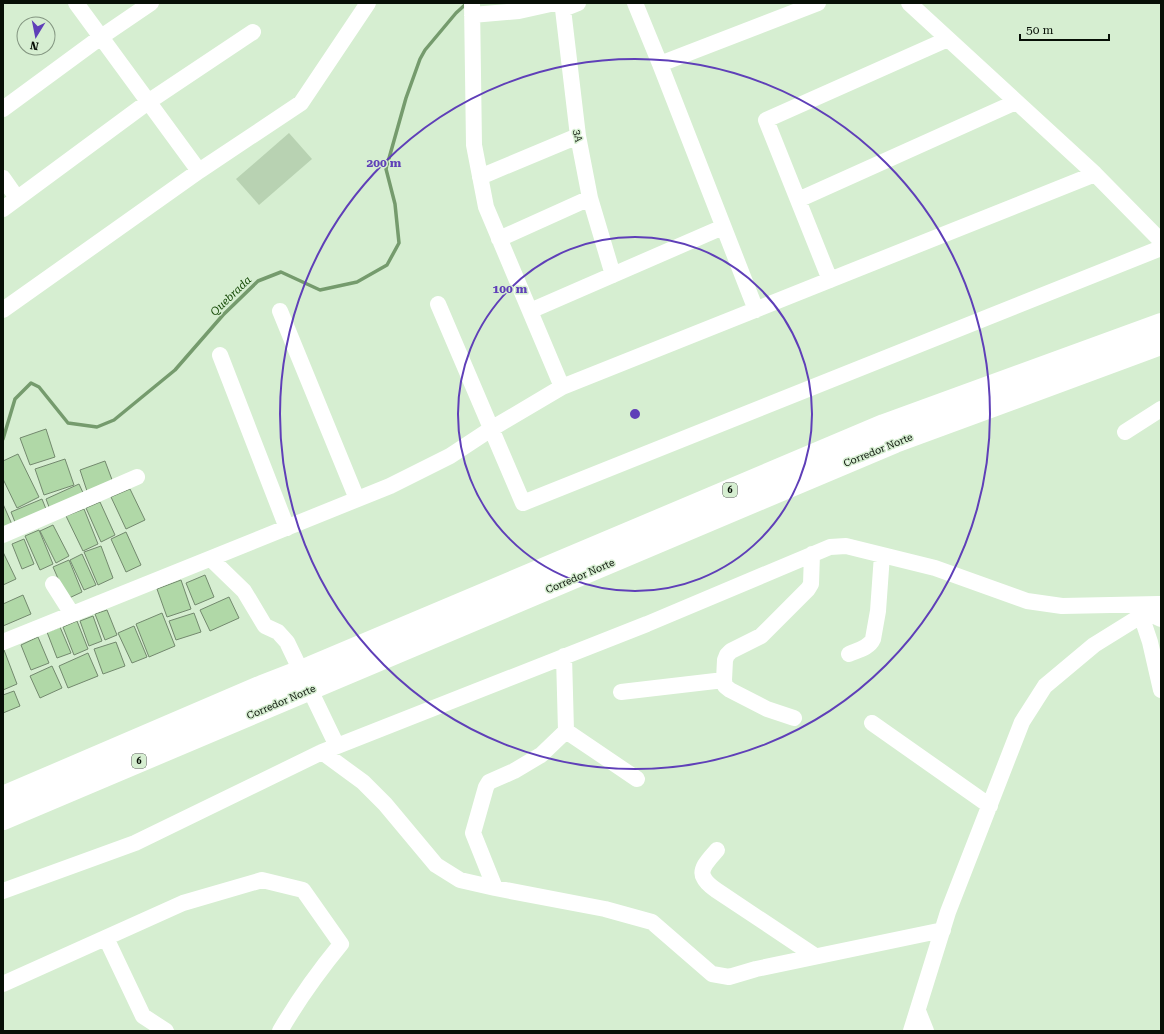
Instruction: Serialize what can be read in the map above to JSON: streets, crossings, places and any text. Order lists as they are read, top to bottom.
{
  "streets": {
    "highway": ["Corredor Norte", "6"],
    "street": ["3A"]
  },
  "water": ["Quebrada"],
  "scale_bar": "50 m",
  "north": "bottom",
  "rings": ["200 m", "100 m"]
}
